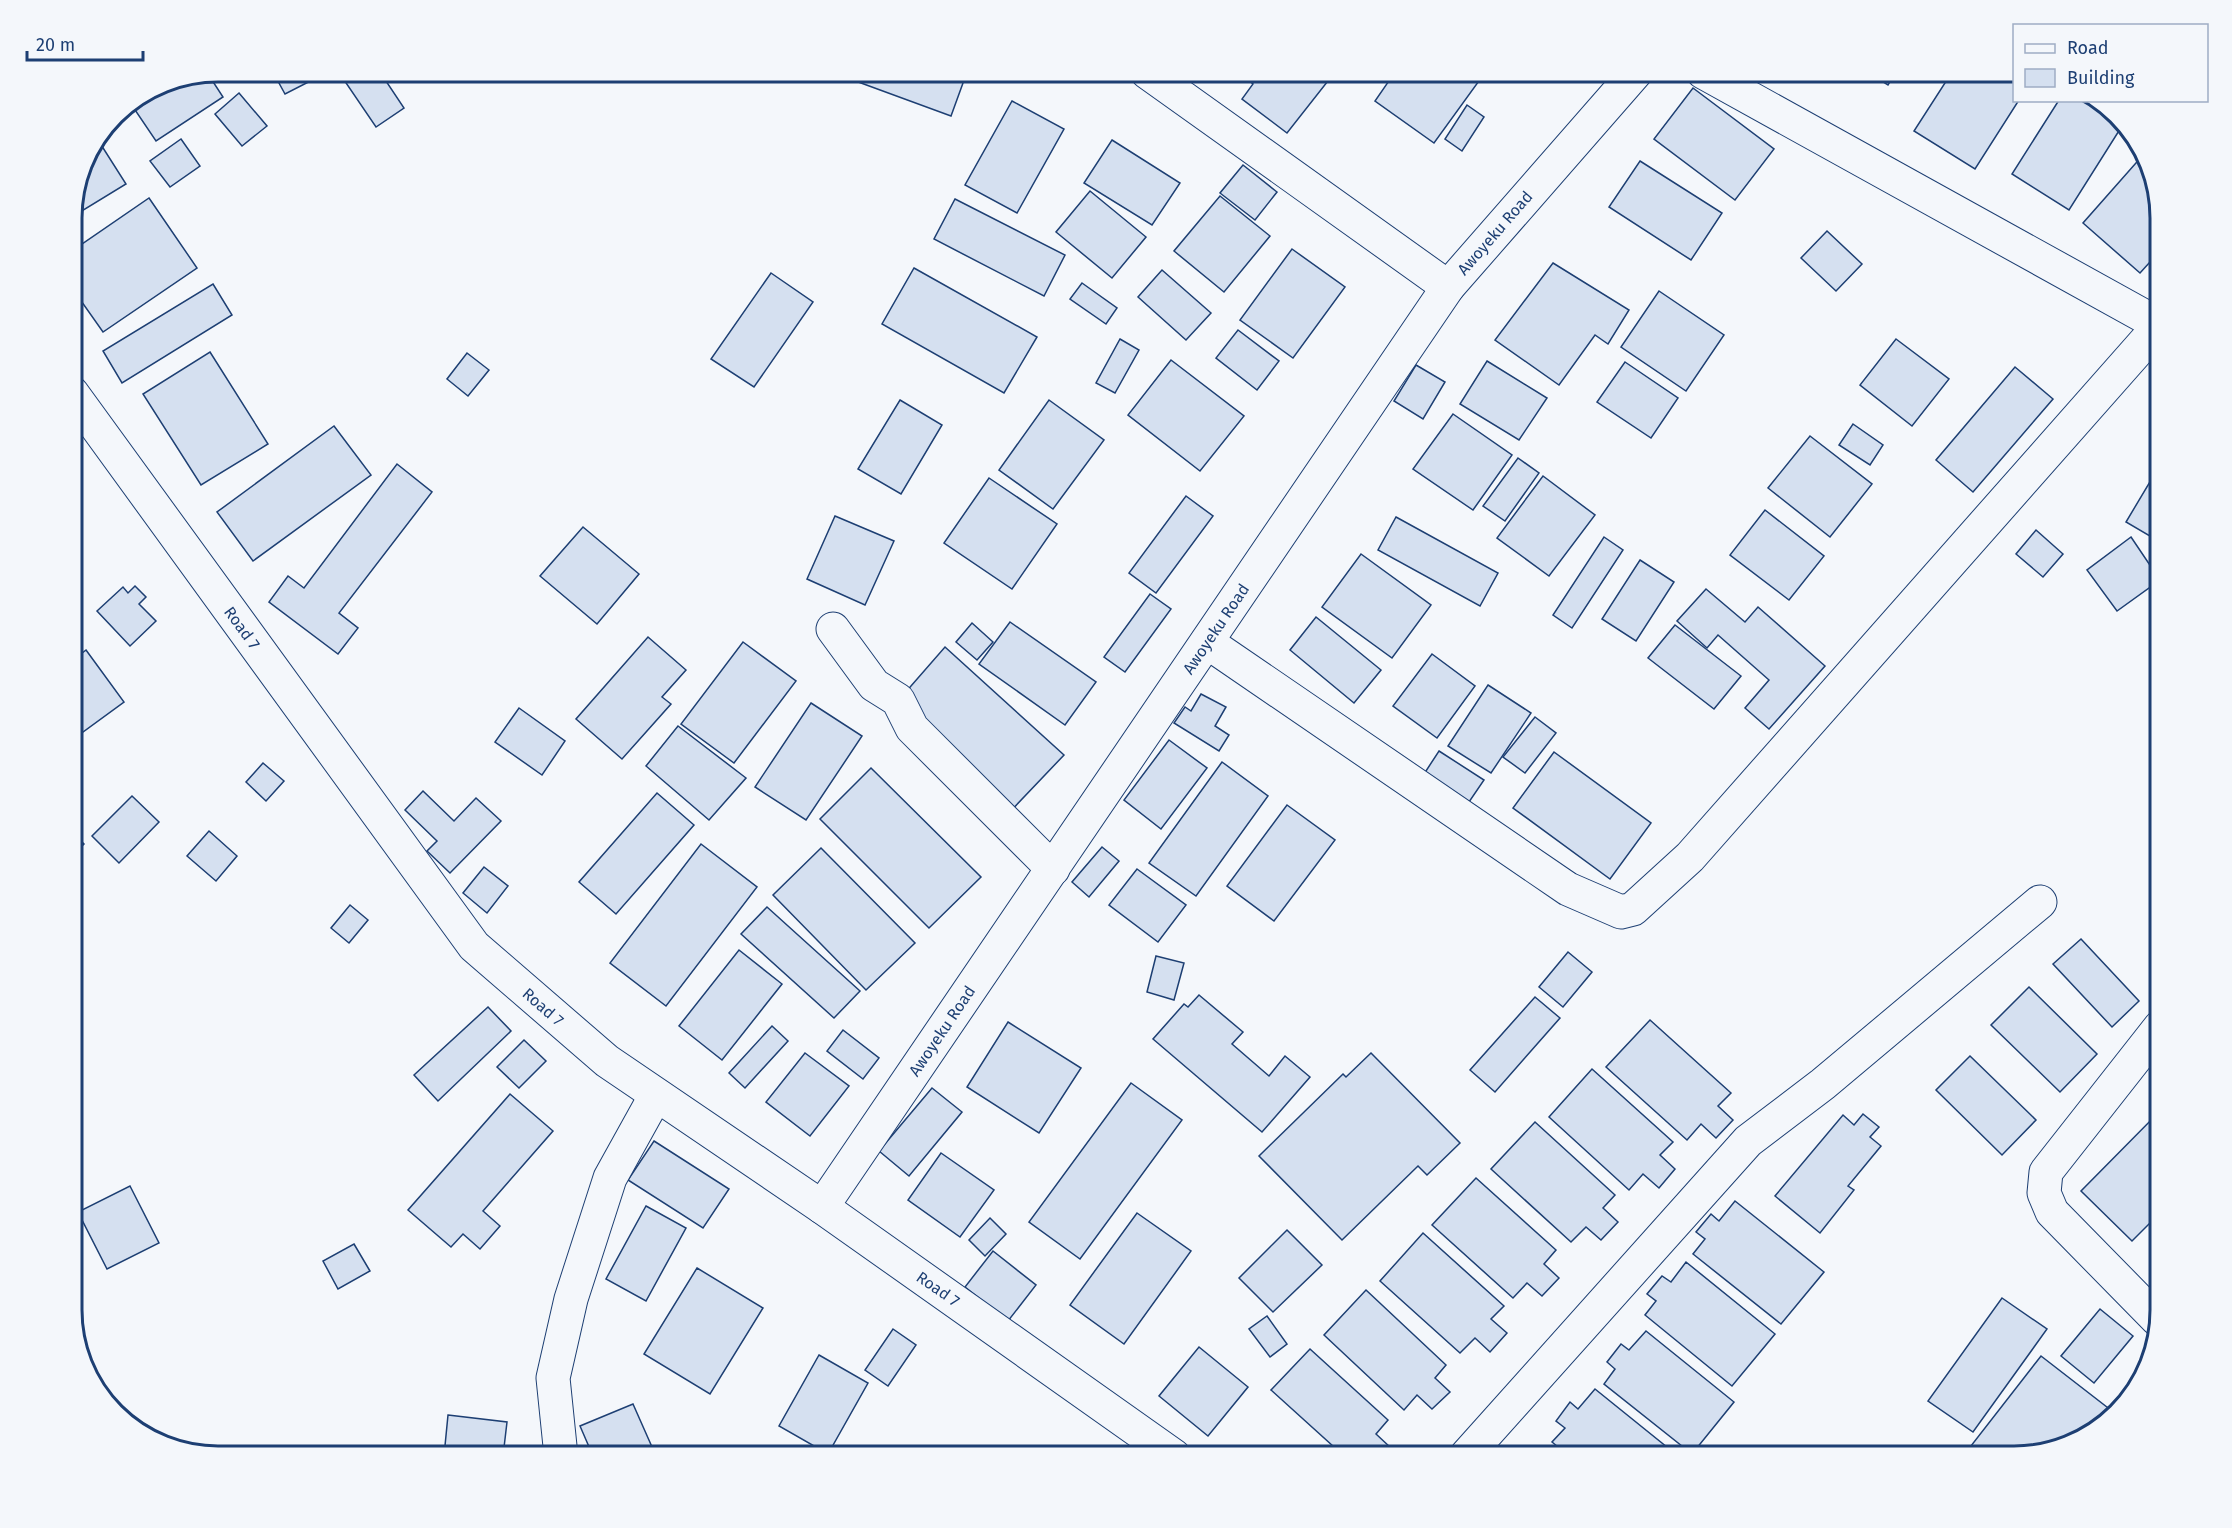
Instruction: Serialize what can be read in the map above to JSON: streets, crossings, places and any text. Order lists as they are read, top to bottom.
{
  "streets": {
    "street": ["Awoyeku Road", "Road 7"]
  },
  "crossings": [
    ["Awoyeku Road", "Road 7"]
  ],
  "legend": ["Road", "Building"],
  "scale_bar": "20 m"
}
